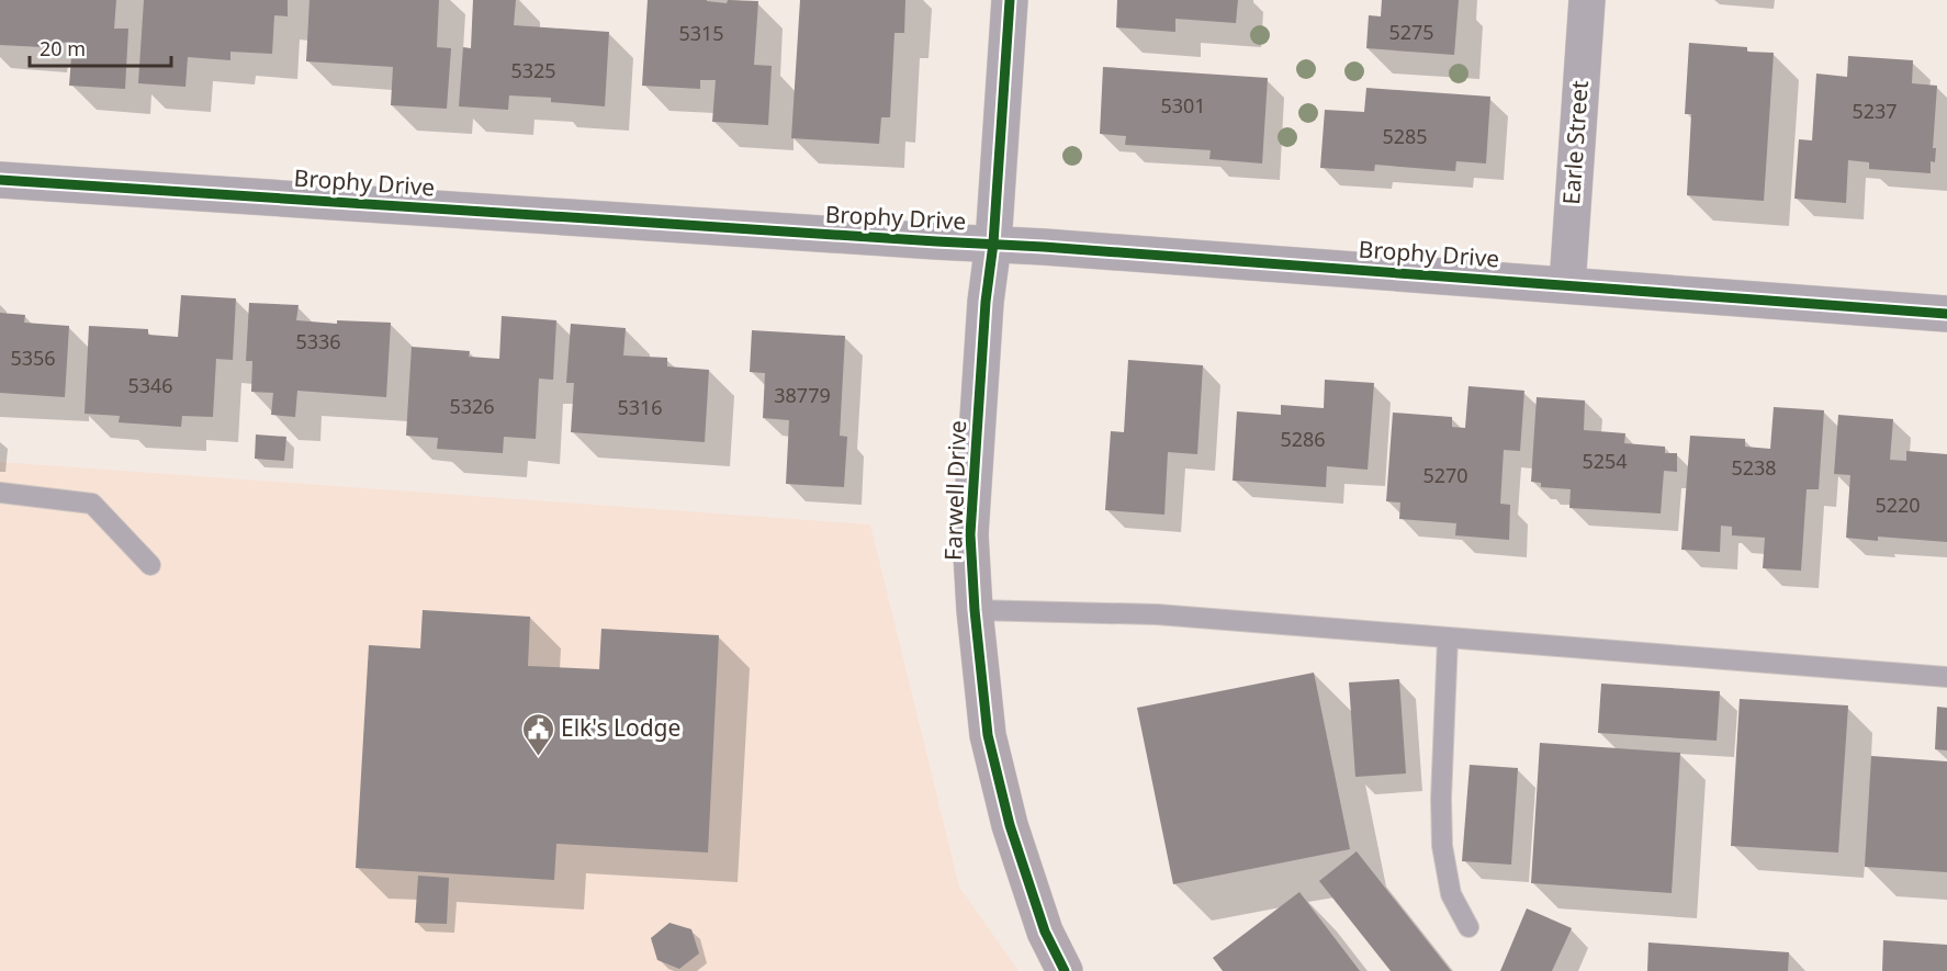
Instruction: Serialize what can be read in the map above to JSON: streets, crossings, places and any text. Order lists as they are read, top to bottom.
{
  "streets": {
    "street": ["Earle Street", "Brophy Drive", "Farwell Drive"]
  },
  "crossings": [
    ["Earle Street", "Brophy Drive"],
    ["Brophy Drive", "Farwell Drive"]
  ],
  "places": {
    "public building": ["Elk's Lodge"]
  },
  "house_numbers": [
    "5275",
    "5315",
    "5325",
    "5301",
    "5237",
    "5285",
    "5336",
    "5356",
    "5346",
    "38779",
    "5326",
    "5316",
    "5286",
    "5254",
    "5238",
    "5270",
    "5220"
  ],
  "scale_bar": "20 m"
}
